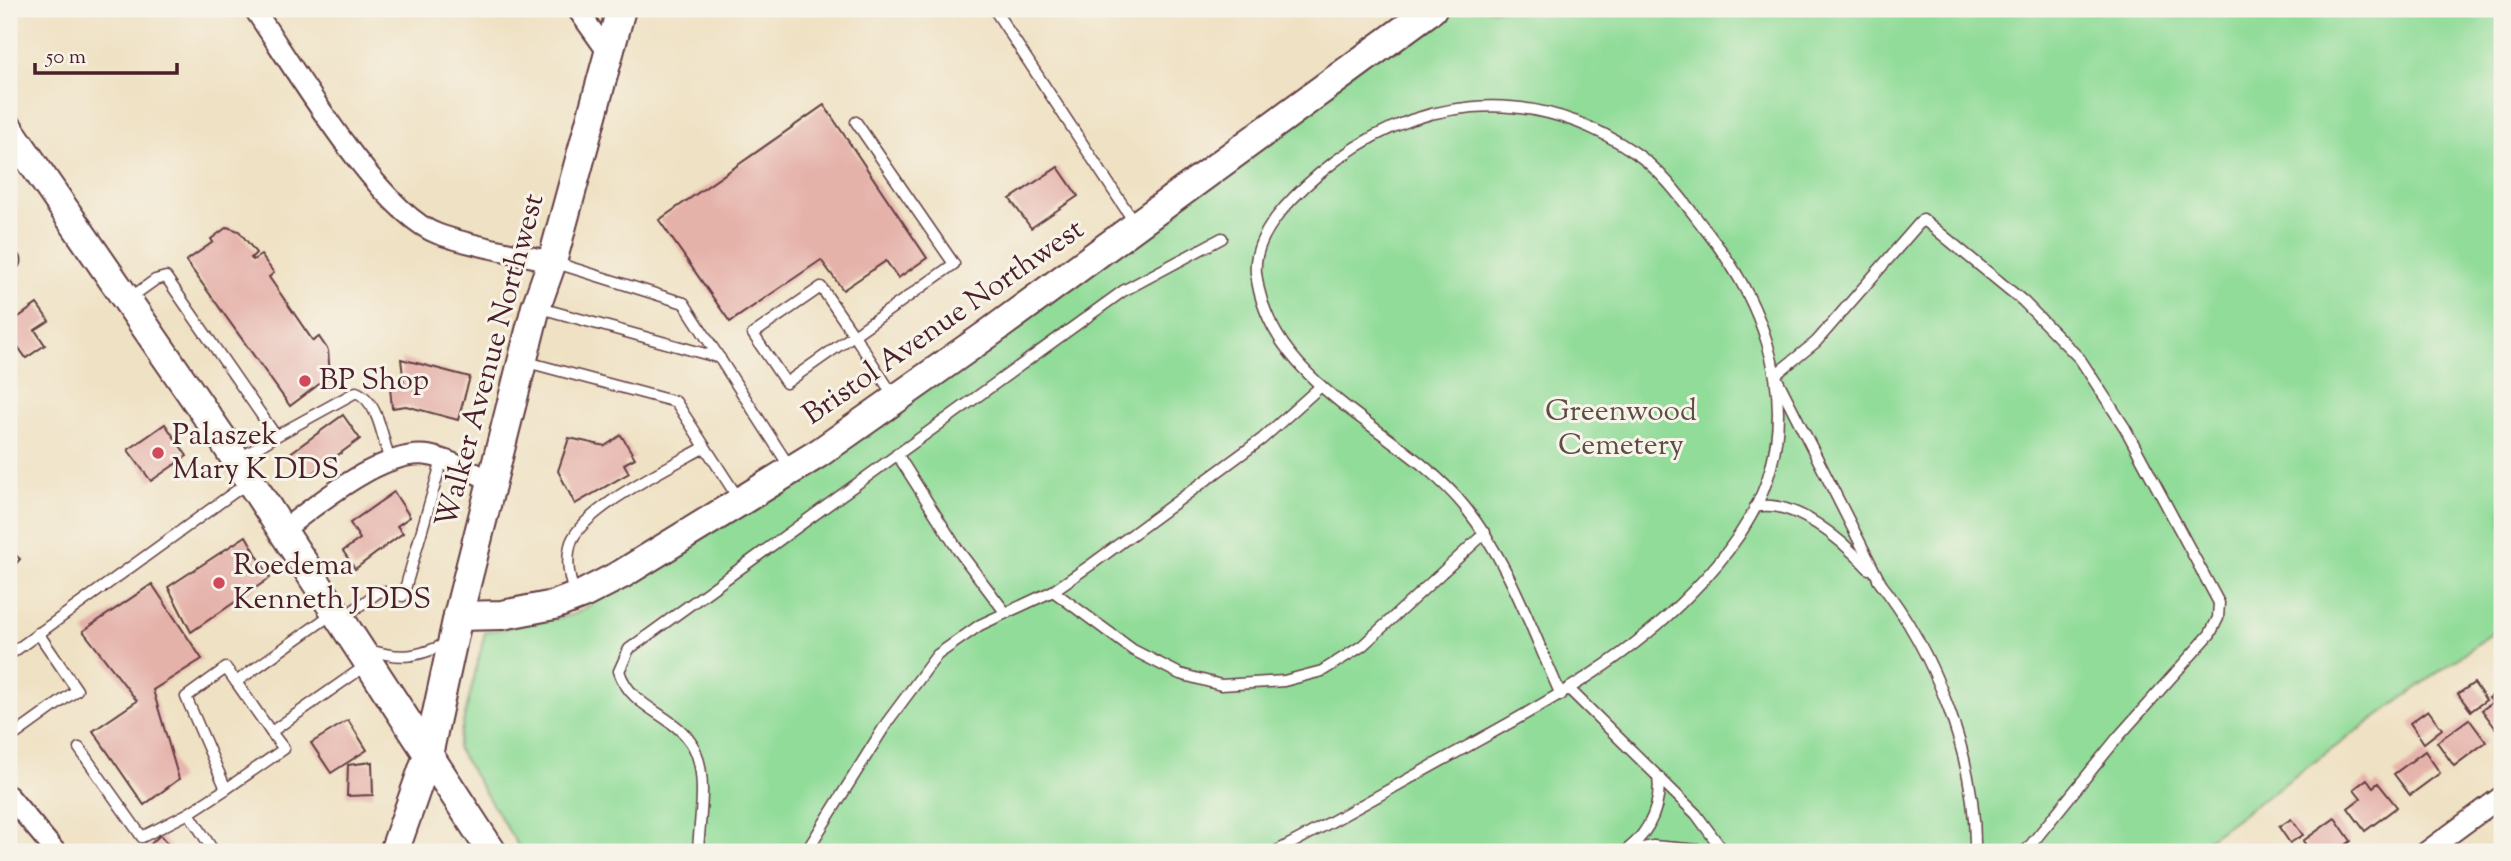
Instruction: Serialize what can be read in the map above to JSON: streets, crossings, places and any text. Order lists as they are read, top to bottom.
{
  "streets": {
    "main road": ["Bristol Avenue Northwest", "Walker Avenue Northwest"]
  },
  "crossings": [
    ["Bristol Avenue Northwest", "Walker Avenue Northwest"]
  ],
  "parks": ["Greenwood Cemetery"],
  "places": ["BP Shop", "Palaszek Mary K DDS", "Roedema Kenneth J DDS"],
  "scale_bar": "50 m"
}
